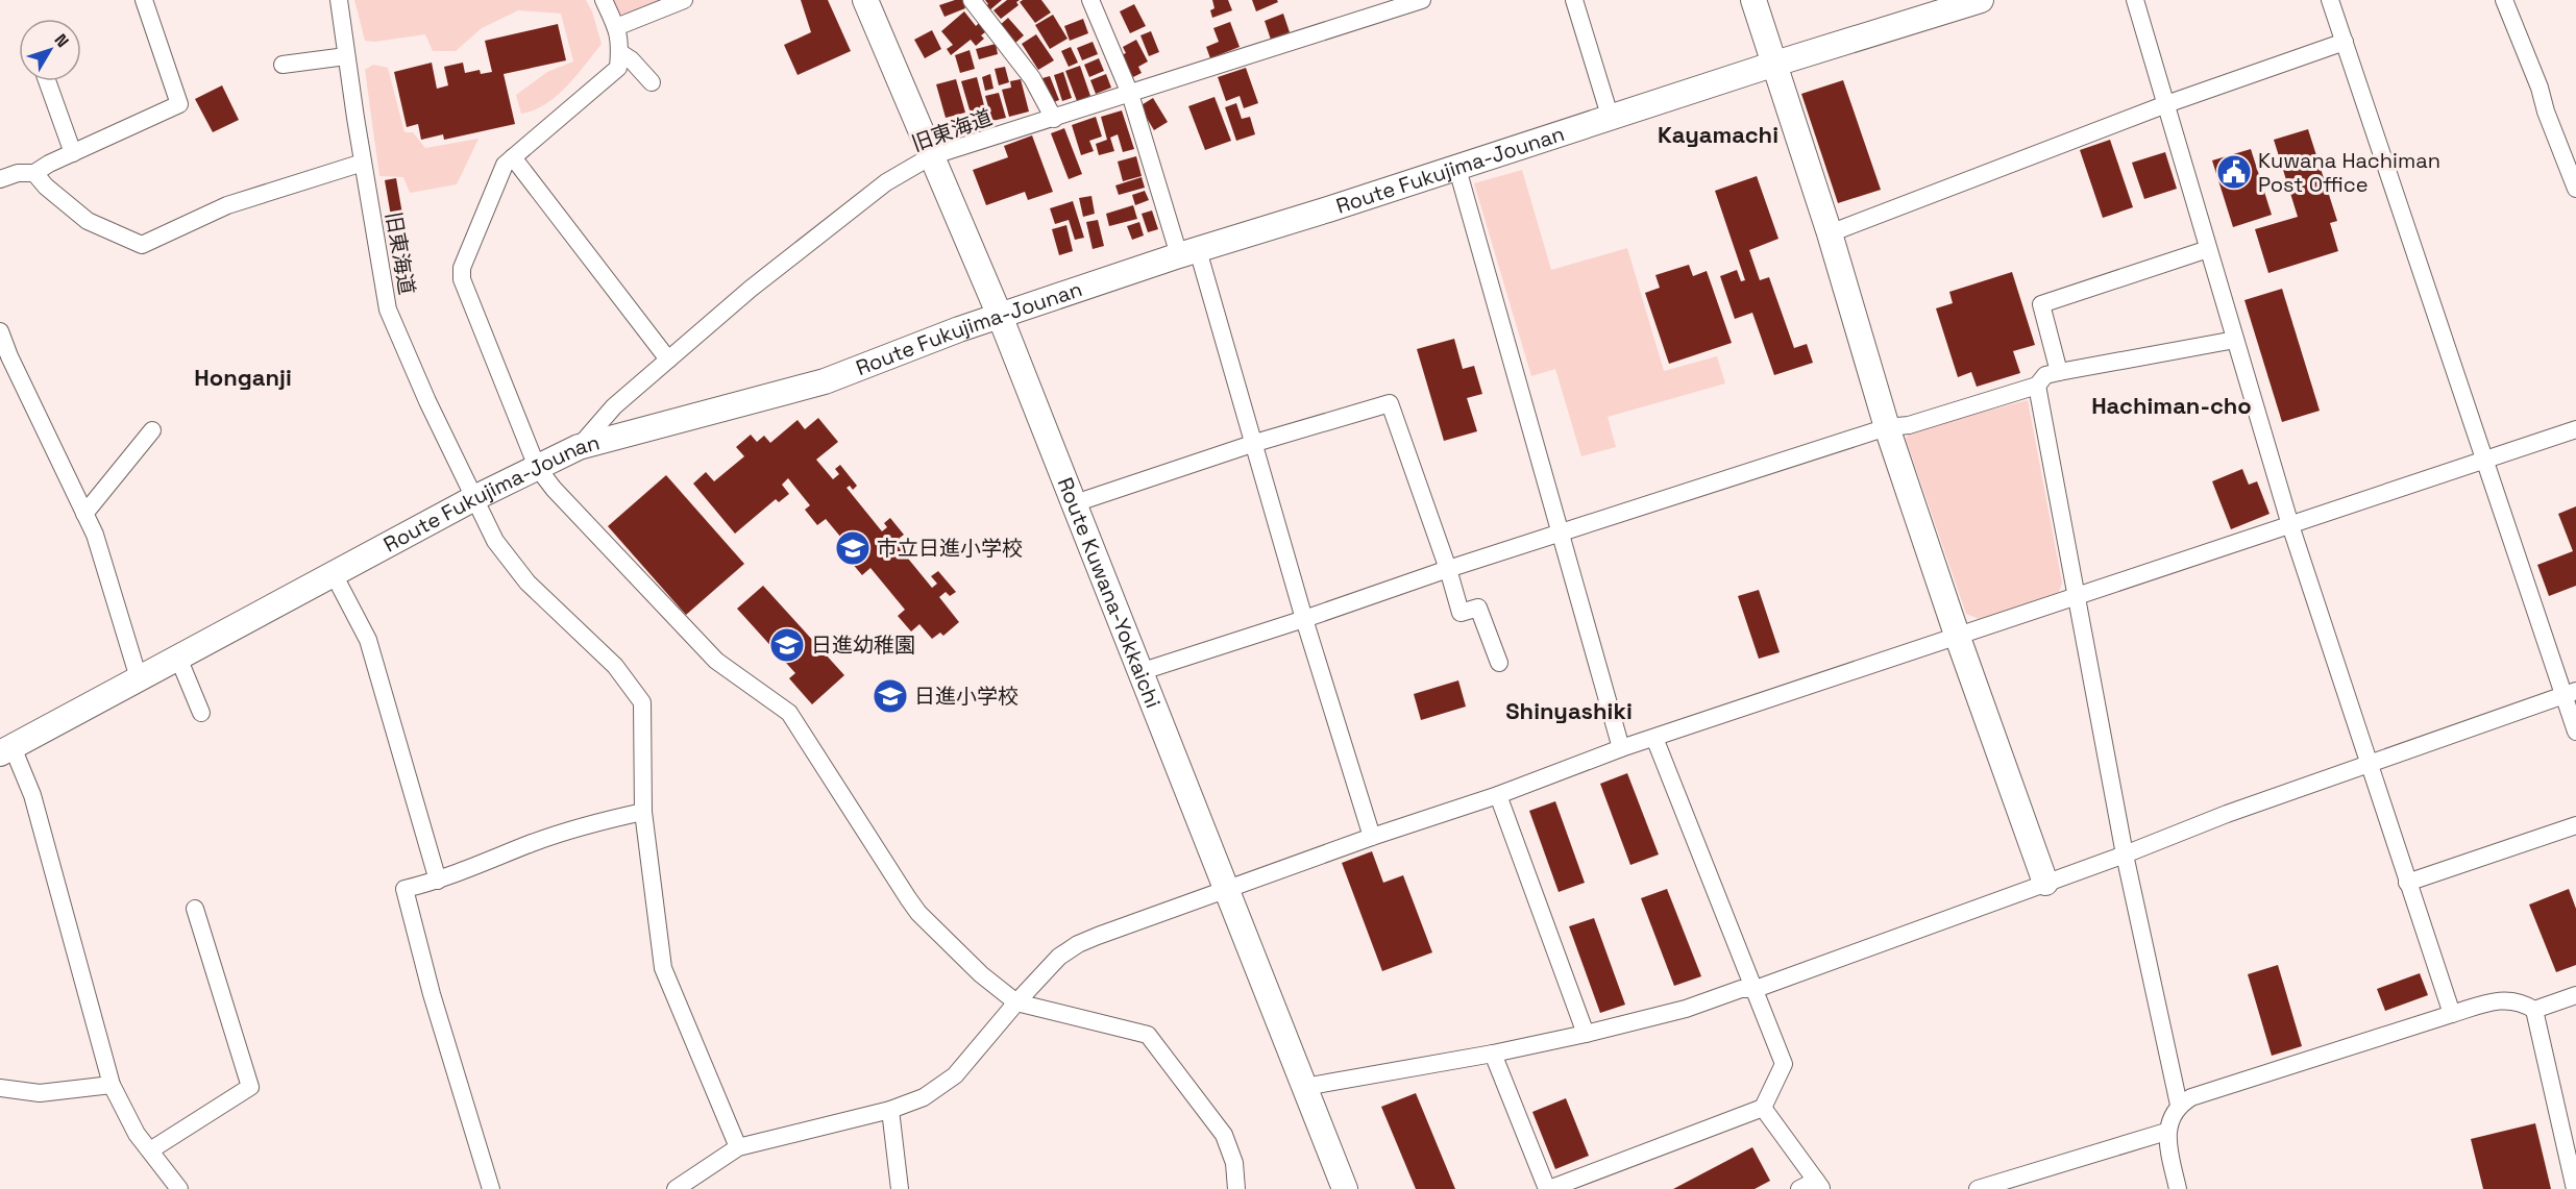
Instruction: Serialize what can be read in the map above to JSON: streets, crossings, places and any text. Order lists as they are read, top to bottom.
{
  "streets": {
    "main road": ["Route Fukujima-Jounan", "Route Kuwana-Yokkaichi"],
    "street": ["旧東海道"]
  },
  "crossings": [
    ["旧東海道", "Route Fukujima-Jounan"],
    ["旧東海道", "Route Kuwana-Yokkaichi"],
    ["Route Fukujima-Jounan", "Route Kuwana-Yokkaichi"]
  ],
  "districts": [
    "Kayamachi",
    "Honganji",
    "Hachiman-cho",
    "Shinyashiki"
  ],
  "places": {
    "public building": ["Kuwana Hachiman Post Office"],
    "school or university": ["市立日進小学校", "日進幼稚園", "日進小学校"]
  },
  "north": "top right"
}
